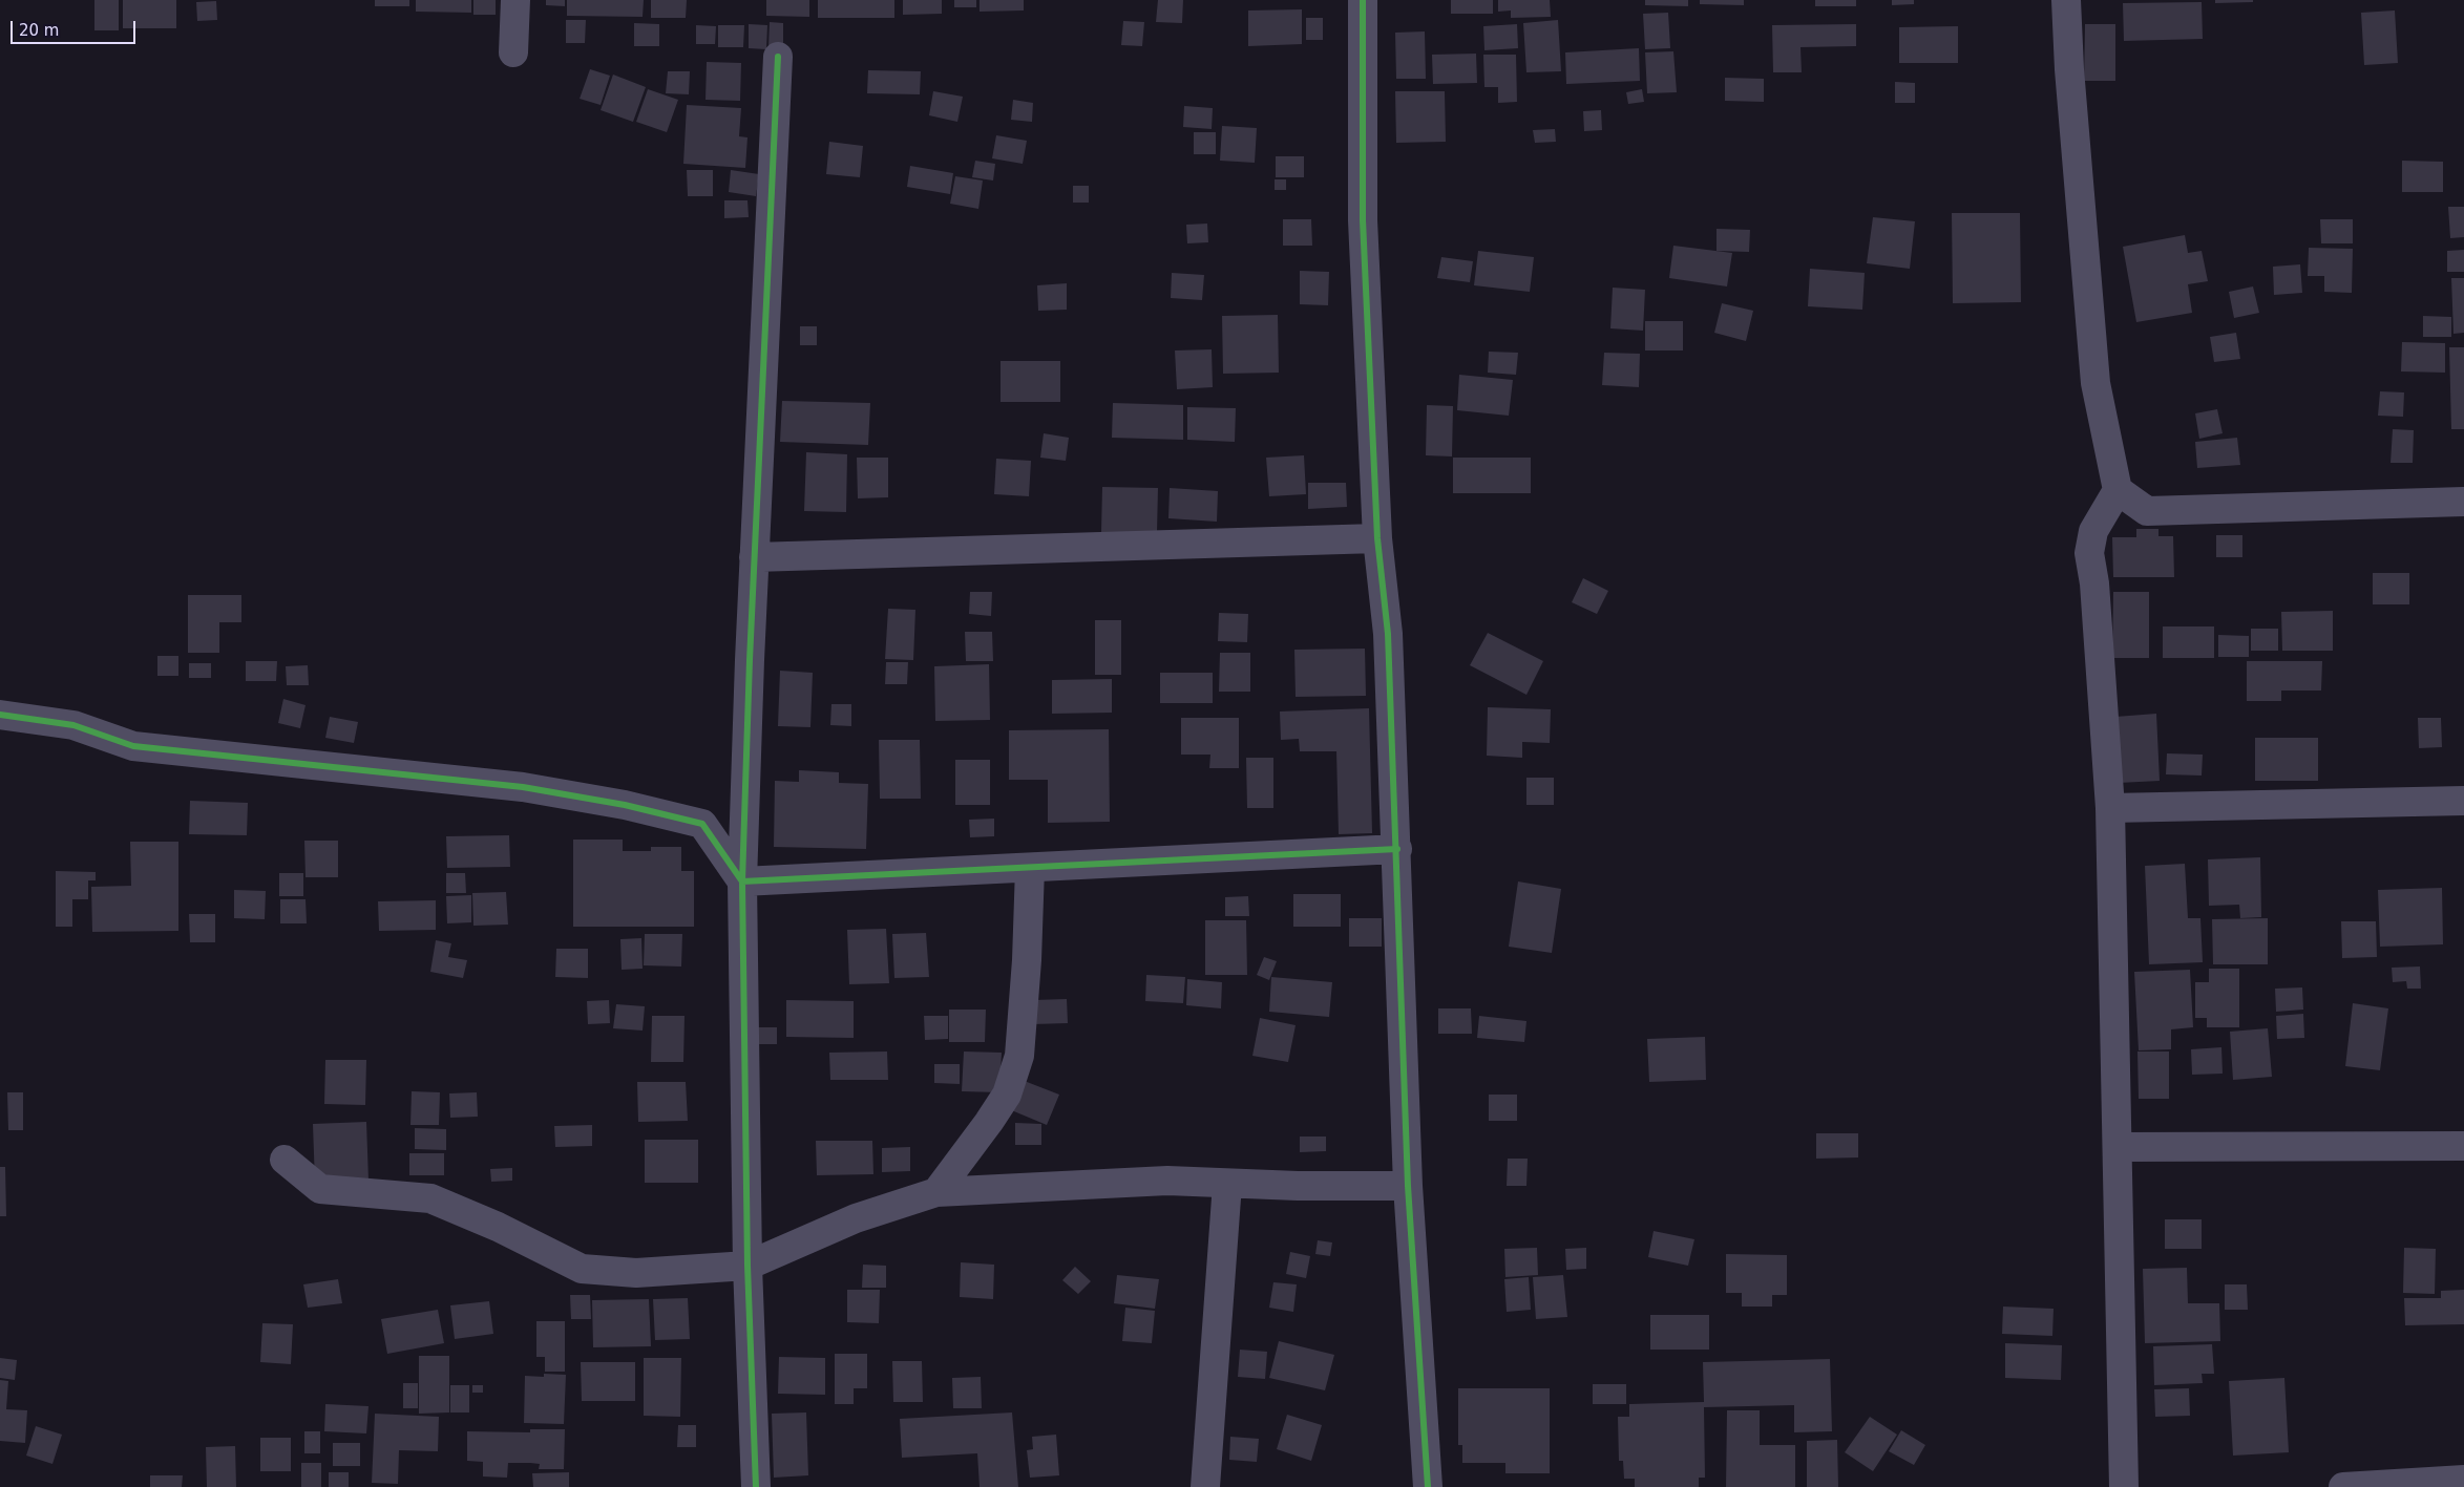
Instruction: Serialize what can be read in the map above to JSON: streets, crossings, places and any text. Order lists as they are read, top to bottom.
{
  "scale_bar": "20 m"
}
